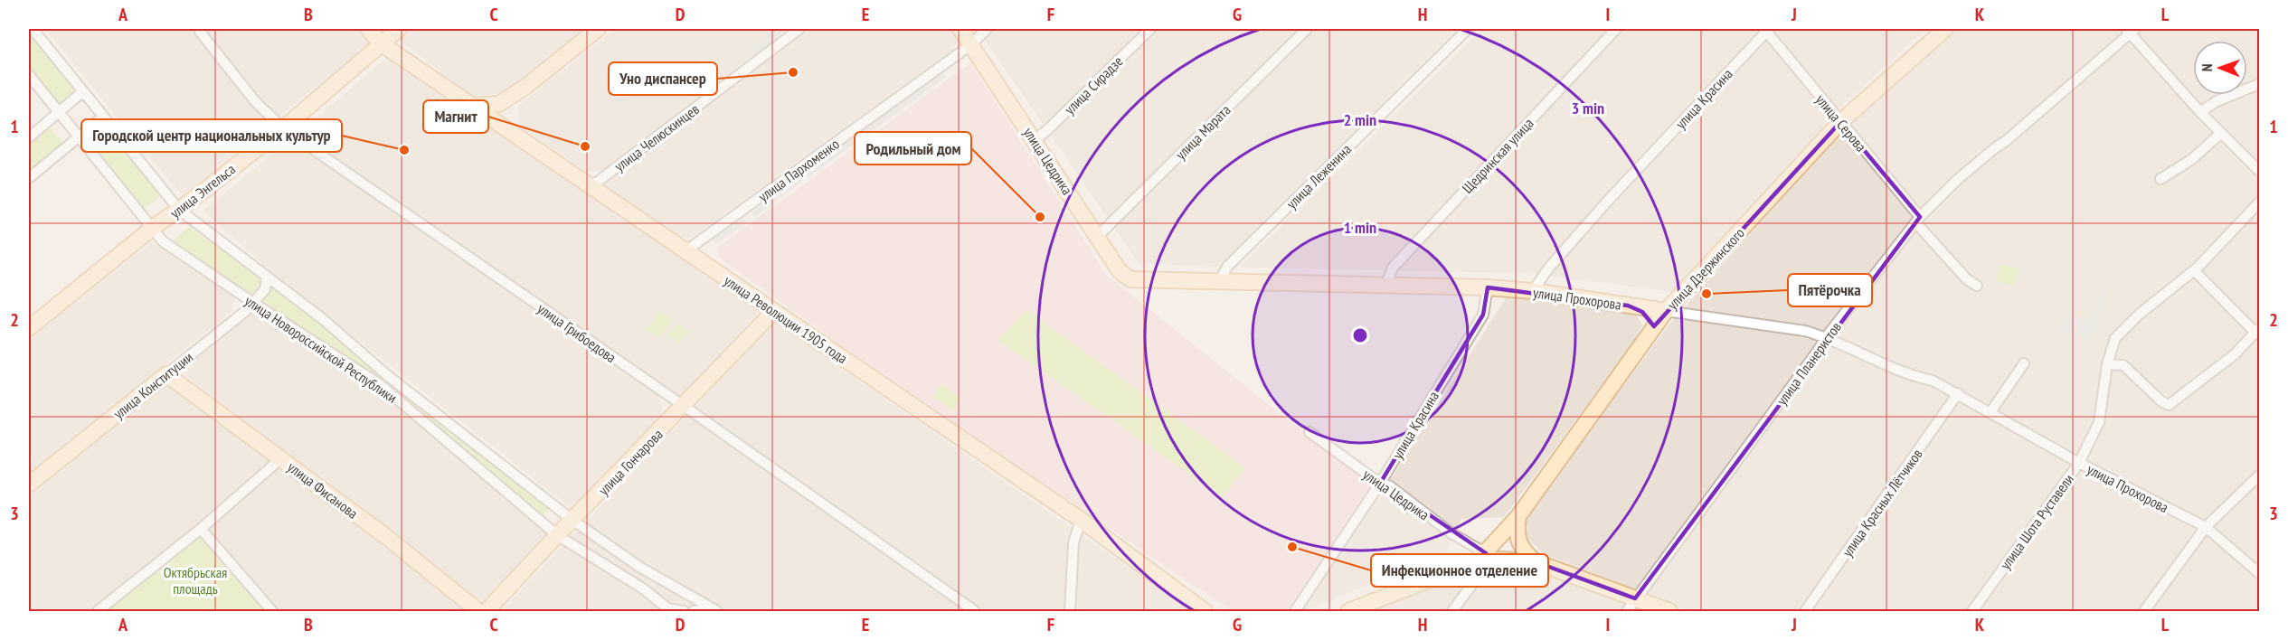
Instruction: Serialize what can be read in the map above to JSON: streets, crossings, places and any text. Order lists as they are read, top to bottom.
{
  "streets": {
    "street": [
      "улица Сирадзе",
      "улица Красина",
      "улица Серова",
      "улица Марата",
      "улица Челюскинцев",
      "Щедринская улица",
      "улица Цедрика",
      "улица Пархоменко",
      "улица Леженина",
      "улица Энгельса",
      "улица Дзержинского",
      "улица Прохорова",
      "улица Революции 1905 года",
      "улица Грибоедова",
      "улица Новороссийской Республики",
      "улица Планеристов",
      "улица Конституции",
      "улица Гончарова",
      "улица Фисанова",
      "улица Красных Лётчиков",
      "улица Шота Руставели"
    ]
  },
  "crossings": [
    ["улица Сирадзе", "улица Цедрика"],
    ["улица Красина", "улица Серова"],
    ["улица Красина", "улица Цедрика"],
    ["улица Красина", "улица Прохорова"],
    ["улица Серова", "улица Дзержинского"],
    ["улица Серова", "улица Планеристов"],
    ["улица Марата", "улица Цедрика"],
    ["улица Челюскинцев", "улица Революции 1905 года"],
    ["Щедринская улица", "улица Прохорова"],
    ["улица Цедрика", "улица Пархоменко"],
    ["улица Цедрика", "улица Дзержинского"],
    ["улица Цедрика", "улица Прохорова"],
    ["улица Пархоменко", "улица Революции 1905 года"],
    ["улица Леженина", "улица Прохорова"],
    ["улица Энгельса", "улица Революции 1905 года"],
    ["улица Энгельса", "улица Грибоедова"],
    ["улица Энгельса", "улица Новороссийской Республики"],
    ["улица Дзержинского", "улица Прохорова"],
    ["улица Прохорова", "улица Планеристов"],
    ["улица Прохорова", "улица Красных Лётчиков"],
    ["улица Прохорова", "улица Шота Руставели"],
    ["улица Революции 1905 года", "улица Гончарова"],
    ["улица Грибоедова", "улица Гончарова"],
    ["улица Новороссийской Республики", "улица Конституции"],
    ["улица Новороссийской Республики", "улица Гончарова"],
    ["улица Конституции", "улица Фисанова"],
    ["улица Гончарова", "улица Фисанова"]
  ],
  "parks": ["Октябрьская площадь"],
  "places": [
    "Уно диспансер",
    "Магнит",
    "Городской центр национальных культур",
    "Родильный дом",
    "Пятёрочка",
    "Инфекционное отделение"
  ],
  "north": "left",
  "grid": {
    "columns": [
      "A",
      "B",
      "C",
      "D",
      "E",
      "F",
      "G",
      "H",
      "I",
      "J",
      "K",
      "L"
    ],
    "rows": ["1", "2", "3"]
  },
  "rings": ["3 min", "2 min", "1 min"]
}
